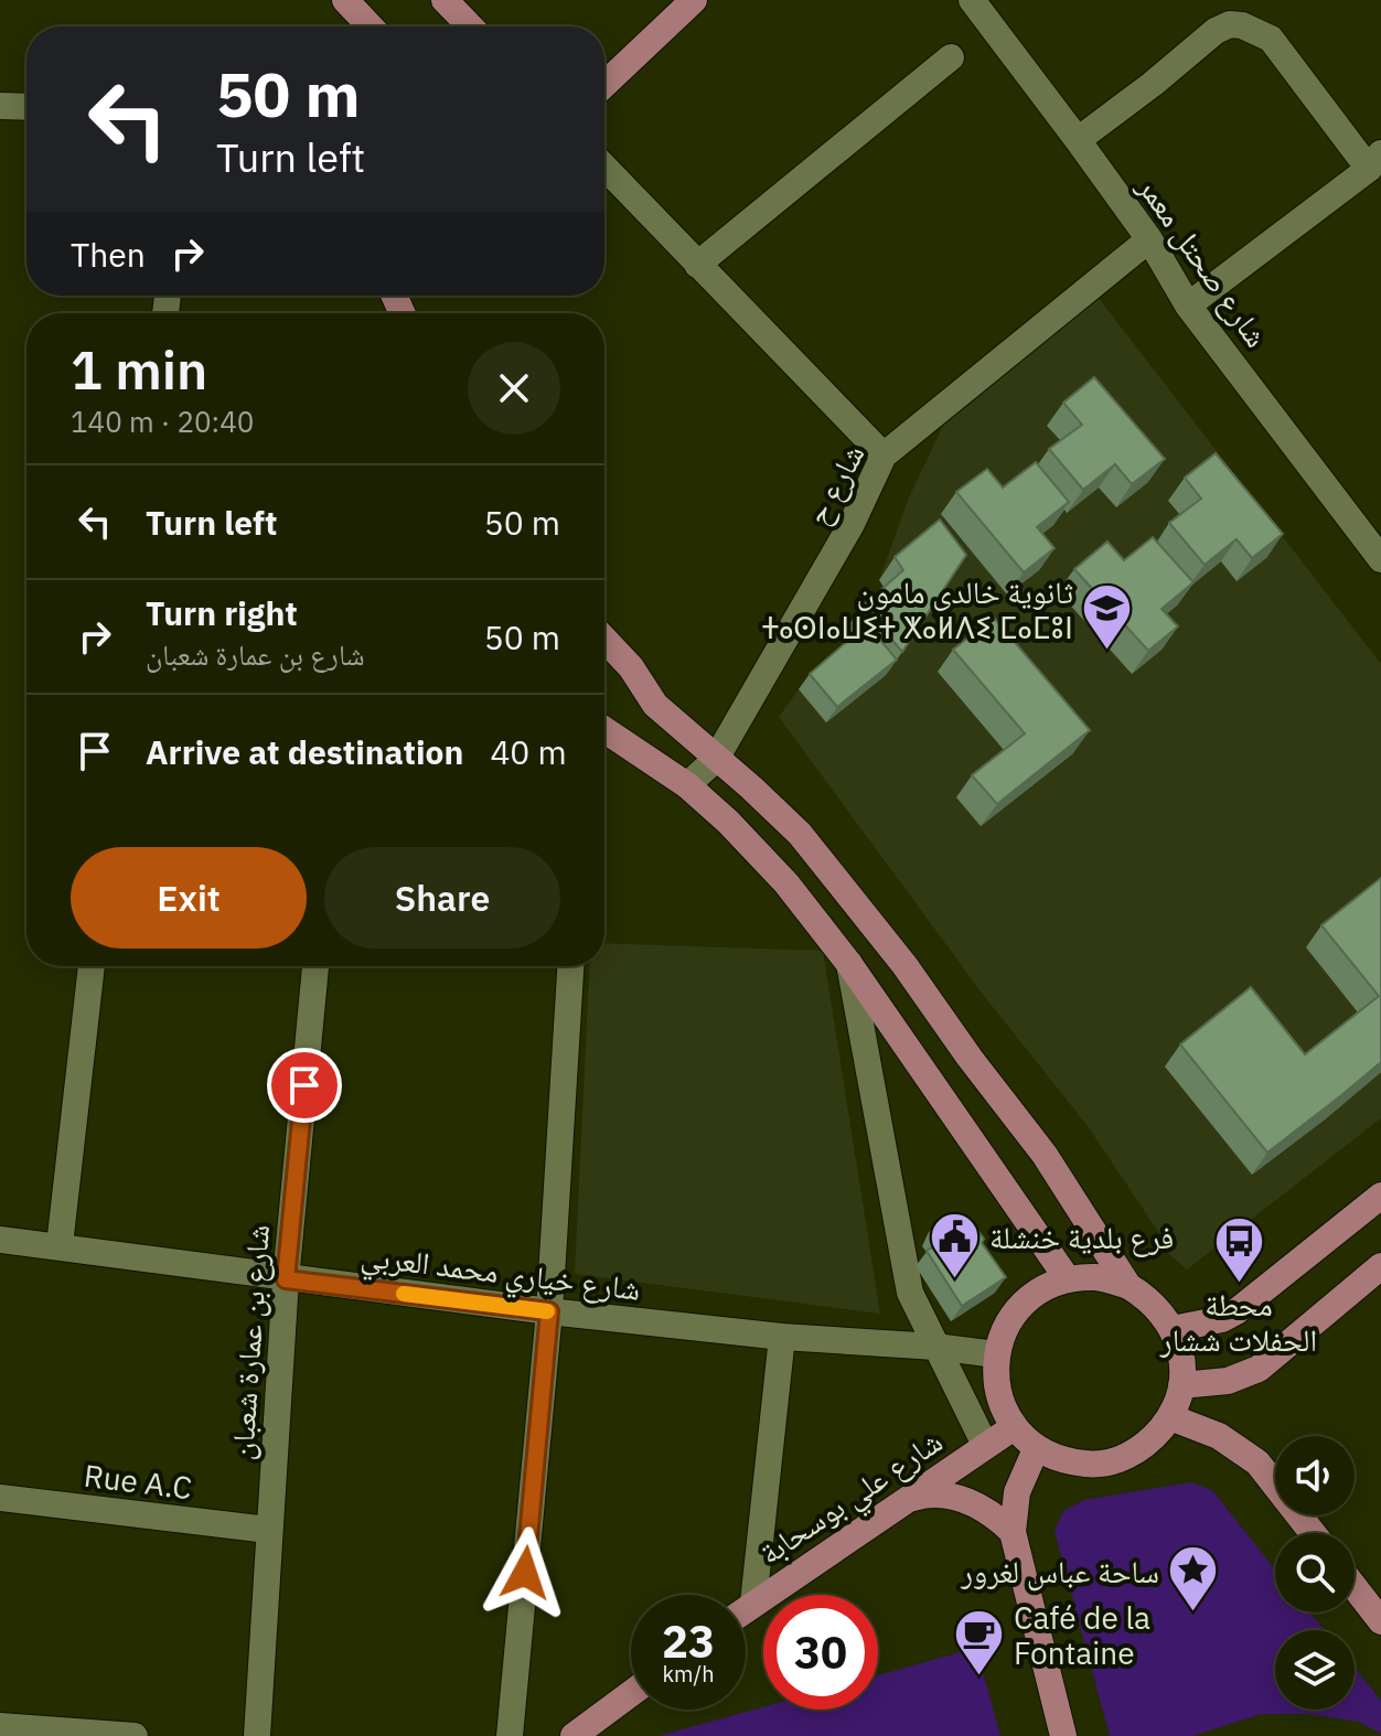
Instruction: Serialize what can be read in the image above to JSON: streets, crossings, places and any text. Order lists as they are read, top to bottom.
{
  "streets": {
    "main road": ["شارع علي بوسحابة"],
    "street": [
      "شارع صحتل معمر",
      "شارع ح",
      "شارع خياري محمد العربي",
      "شارع بن عمارة شعبان",
      "Rue A.C"
    ]
  },
  "crossings": [
    ["شارع صحتل معمر", "شارع ح"],
    ["شارع خياري محمد العربي", "شارع بن عمارة شعبان"],
    ["شارع خياري محمد العربي", "شارع علي بوسحابة"],
    ["شارع بن عمارة شعبان", "Rue A.C"]
  ],
  "places": {
    "school or university": ["ثانوية خالدي مامون ⵜⴰⵙⵏⴰⵡⵉⵜ ⵅⴰⵍⴷⵉ ⵎⴰⵎⵓⵏ"],
    "public building": ["فرع بلدية خنشلة"],
    "bus stop": ["محطة الحفلات ششار"],
    "place": ["ساحة عباس لغرور"],
    "cafe": ["Café de la Fontaine"]
  },
  "page": {
    "turn": ["50 m", "Turn left"],
    "then": "Then",
    "heading": ["1 min", "140 m · 20:40"],
    "list": [
      {
        "name": "Turn left",
        "value": "50 m"
      },
      {
        "name": "Turn right",
        "note": "شارع بن عمارة شعبان",
        "value": "50 m"
      },
      {
        "name": "Arrive at destination",
        "value": "40 m"
      }
    ],
    "buttons": ["Exit", "Share"],
    "speed": "23 km/h",
    "limit": "30"
  }
}
